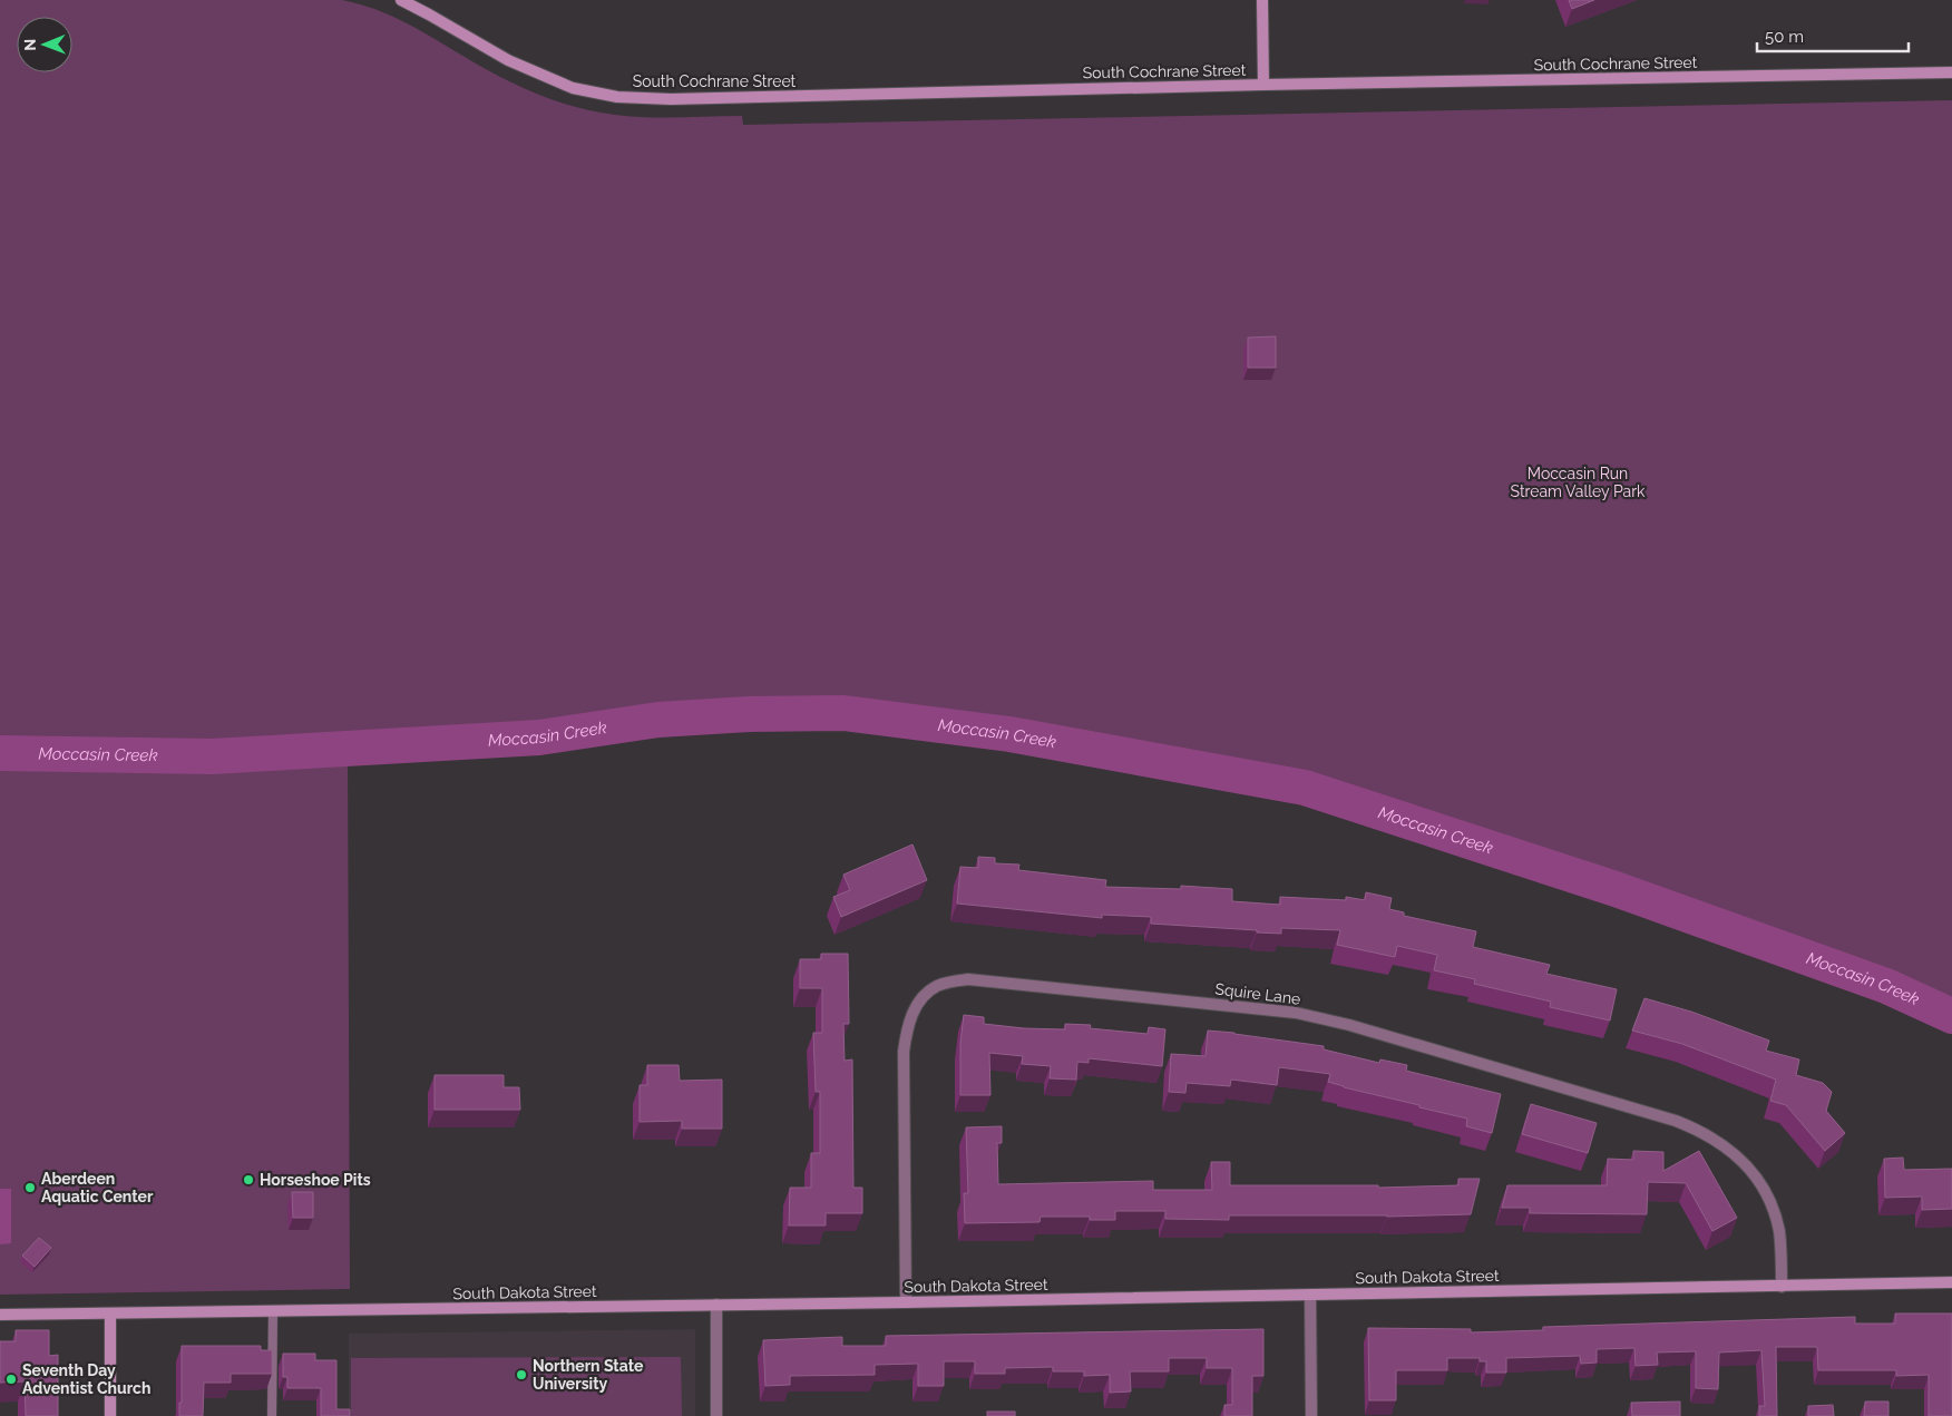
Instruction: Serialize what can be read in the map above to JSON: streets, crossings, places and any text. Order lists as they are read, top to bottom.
{
  "streets": {
    "street": ["South Cochrane Street", "Squire Lane", "South Dakota Street"]
  },
  "crossings": [
    ["Squire Lane", "South Dakota Street"]
  ],
  "water": ["Moccasin Creek"],
  "parks": ["Moccasin Run Stream Valley Park"],
  "places": [
    "Horseshoe Pits",
    "Aberdeen Aquatic Center",
    "Northern State University",
    "Seventh Day Adventist Church"
  ],
  "scale_bar": "50 m",
  "north": "left"
}
